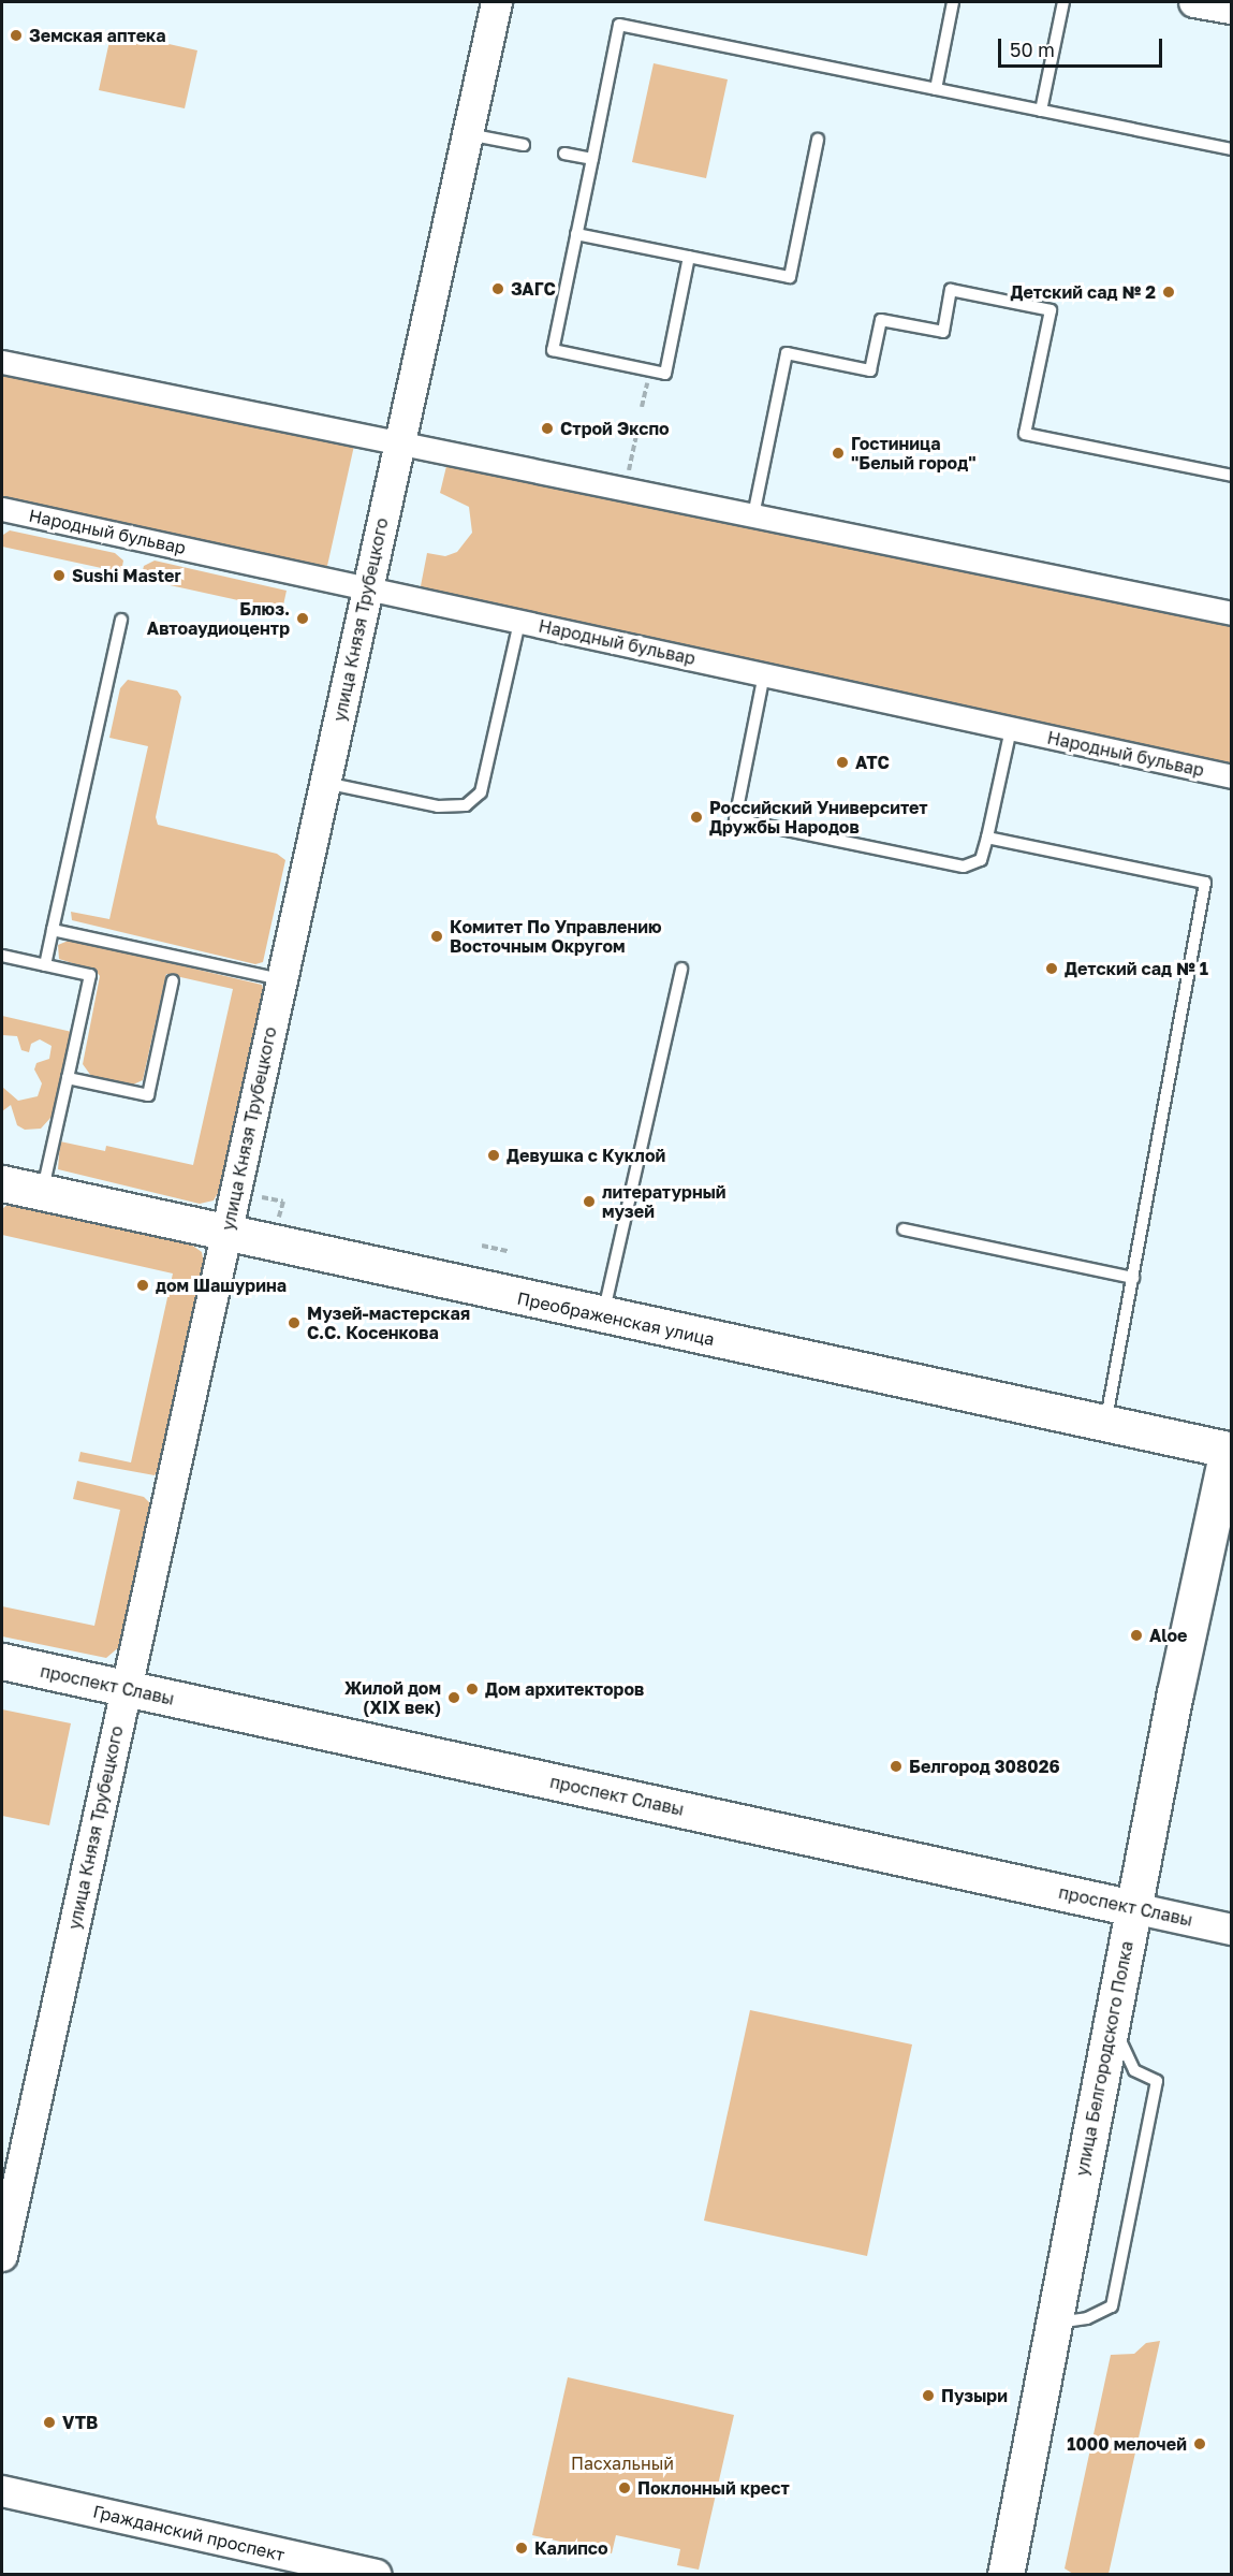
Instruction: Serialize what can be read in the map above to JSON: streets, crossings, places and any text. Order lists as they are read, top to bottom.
{
  "streets": {
    "main road": ["Преображенская улица", "проспект Славы", "улица Белгородского Полка"],
    "street": ["Народный бульвар", "улица Князя Трубецкого", "Гражданский проспект"]
  },
  "crossings": [
    ["Народный бульвар", "улица Князя Трубецкого"],
    ["улица Князя Трубецкого", "Преображенская улица"],
    ["улица Князя Трубецкого", "проспект Славы"],
    ["Преображенская улица", "улица Белгородского Полка"],
    ["проспект Славы", "улица Белгородского Полка"]
  ],
  "parks": ["Пасхальный"],
  "places": [
    "Земская аптека",
    "ЗАГС",
    "Детский сад № 2",
    "Строй Экспо",
    "Гостиница \"Белый город\"",
    "Sushi Master",
    "Блюз. Автоаудиоцентр",
    "АТС",
    "Российский Университет Дружбы Народов",
    "Комитет По Управлению Восточным Округом",
    "Детский сад № 1",
    "Девушка с Куклой",
    "литературный музей",
    "дом Шашурина",
    "Музей-мастерская С.С. Косенкова",
    "Aloe",
    "Дом архитекторов",
    "Жилой дом (XIX век)",
    "Белгород 308026",
    "Пузыри",
    "VTB",
    "1000 мелочей",
    "Поклонный крест",
    "Калипсо"
  ],
  "scale_bar": "50 m"
}
